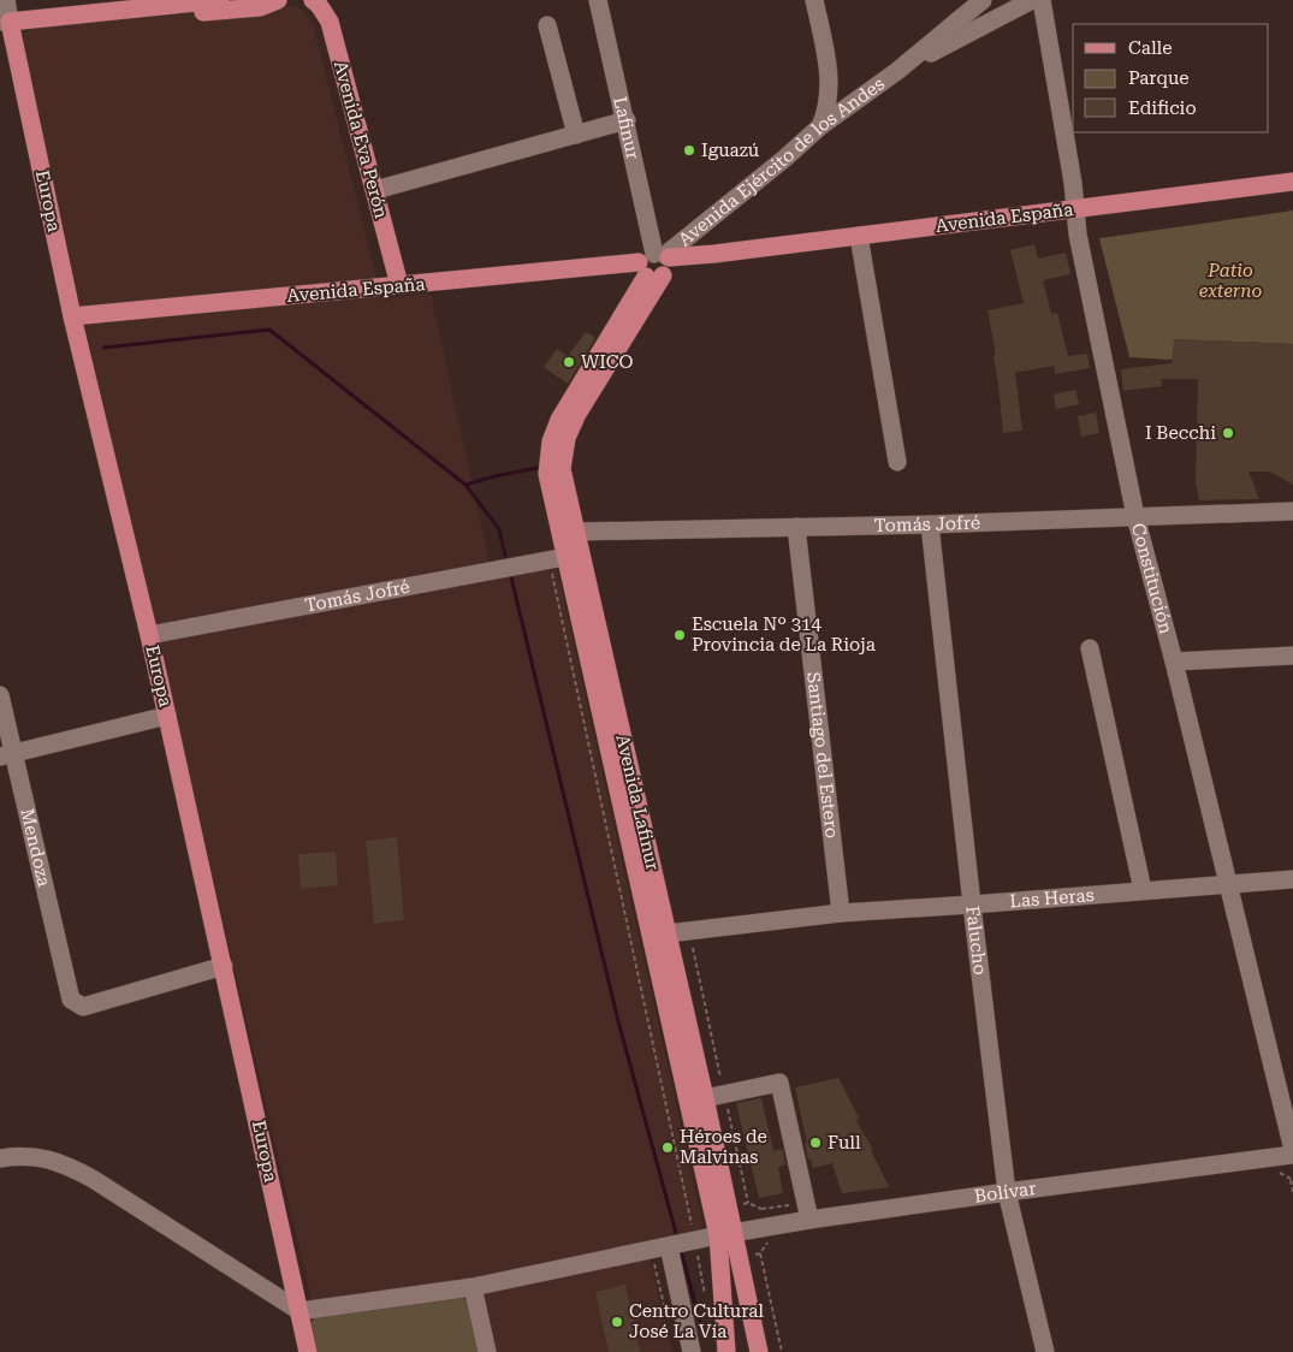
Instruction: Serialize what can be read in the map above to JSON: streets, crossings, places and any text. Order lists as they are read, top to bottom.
{
  "streets": {
    "main road": [
      "Avenida Eva Perón",
      "Europa",
      "Avenida España",
      "Avenida Lafinur"
    ],
    "street": [
      "Lafinur",
      "Avenida Ejército de los Andes",
      "Tomás Jofré",
      "Constitución",
      "Santiago del Estero",
      "Mendoza",
      "Las Heras",
      "Falucho",
      "Bolívar"
    ]
  },
  "crossings": [
    ["Lafinur", "Avenida Ejército de los Andes"],
    ["Lafinur", "Avenida España"],
    ["Lafinur", "Avenida Lafinur"],
    ["Avenida Eva Perón", "Avenida España"],
    ["Avenida Ejército de los Andes", "Avenida España"],
    ["Avenida Ejército de los Andes", "Avenida Lafinur"],
    ["Europa", "Avenida España"],
    ["Europa", "Tomás Jofré"],
    ["Europa", "Mendoza"],
    ["Europa", "Bolívar"],
    ["Avenida España", "Constitución"],
    ["Avenida España", "Avenida Lafinur"],
    ["Tomás Jofré", "Constitución"],
    ["Tomás Jofré", "Santiago del Estero"],
    ["Tomás Jofré", "Avenida Lafinur"],
    ["Tomás Jofré", "Falucho"],
    ["Constitución", "Las Heras"],
    ["Santiago del Estero", "Las Heras"],
    ["Avenida Lafinur", "Las Heras"],
    ["Avenida Lafinur", "Bolívar"],
    ["Las Heras", "Falucho"],
    ["Falucho", "Bolívar"]
  ],
  "parks": ["Patio externo"],
  "places": [
    "Iguazú",
    "WICO",
    "I Becchi",
    "Escuela Nº 314 Provincia de La Rioja",
    "Full",
    "Héroes de Malvinas",
    "Centro Cultural José La Vía"
  ],
  "legend": ["Calle", "Parque", "Edificio"]
}
